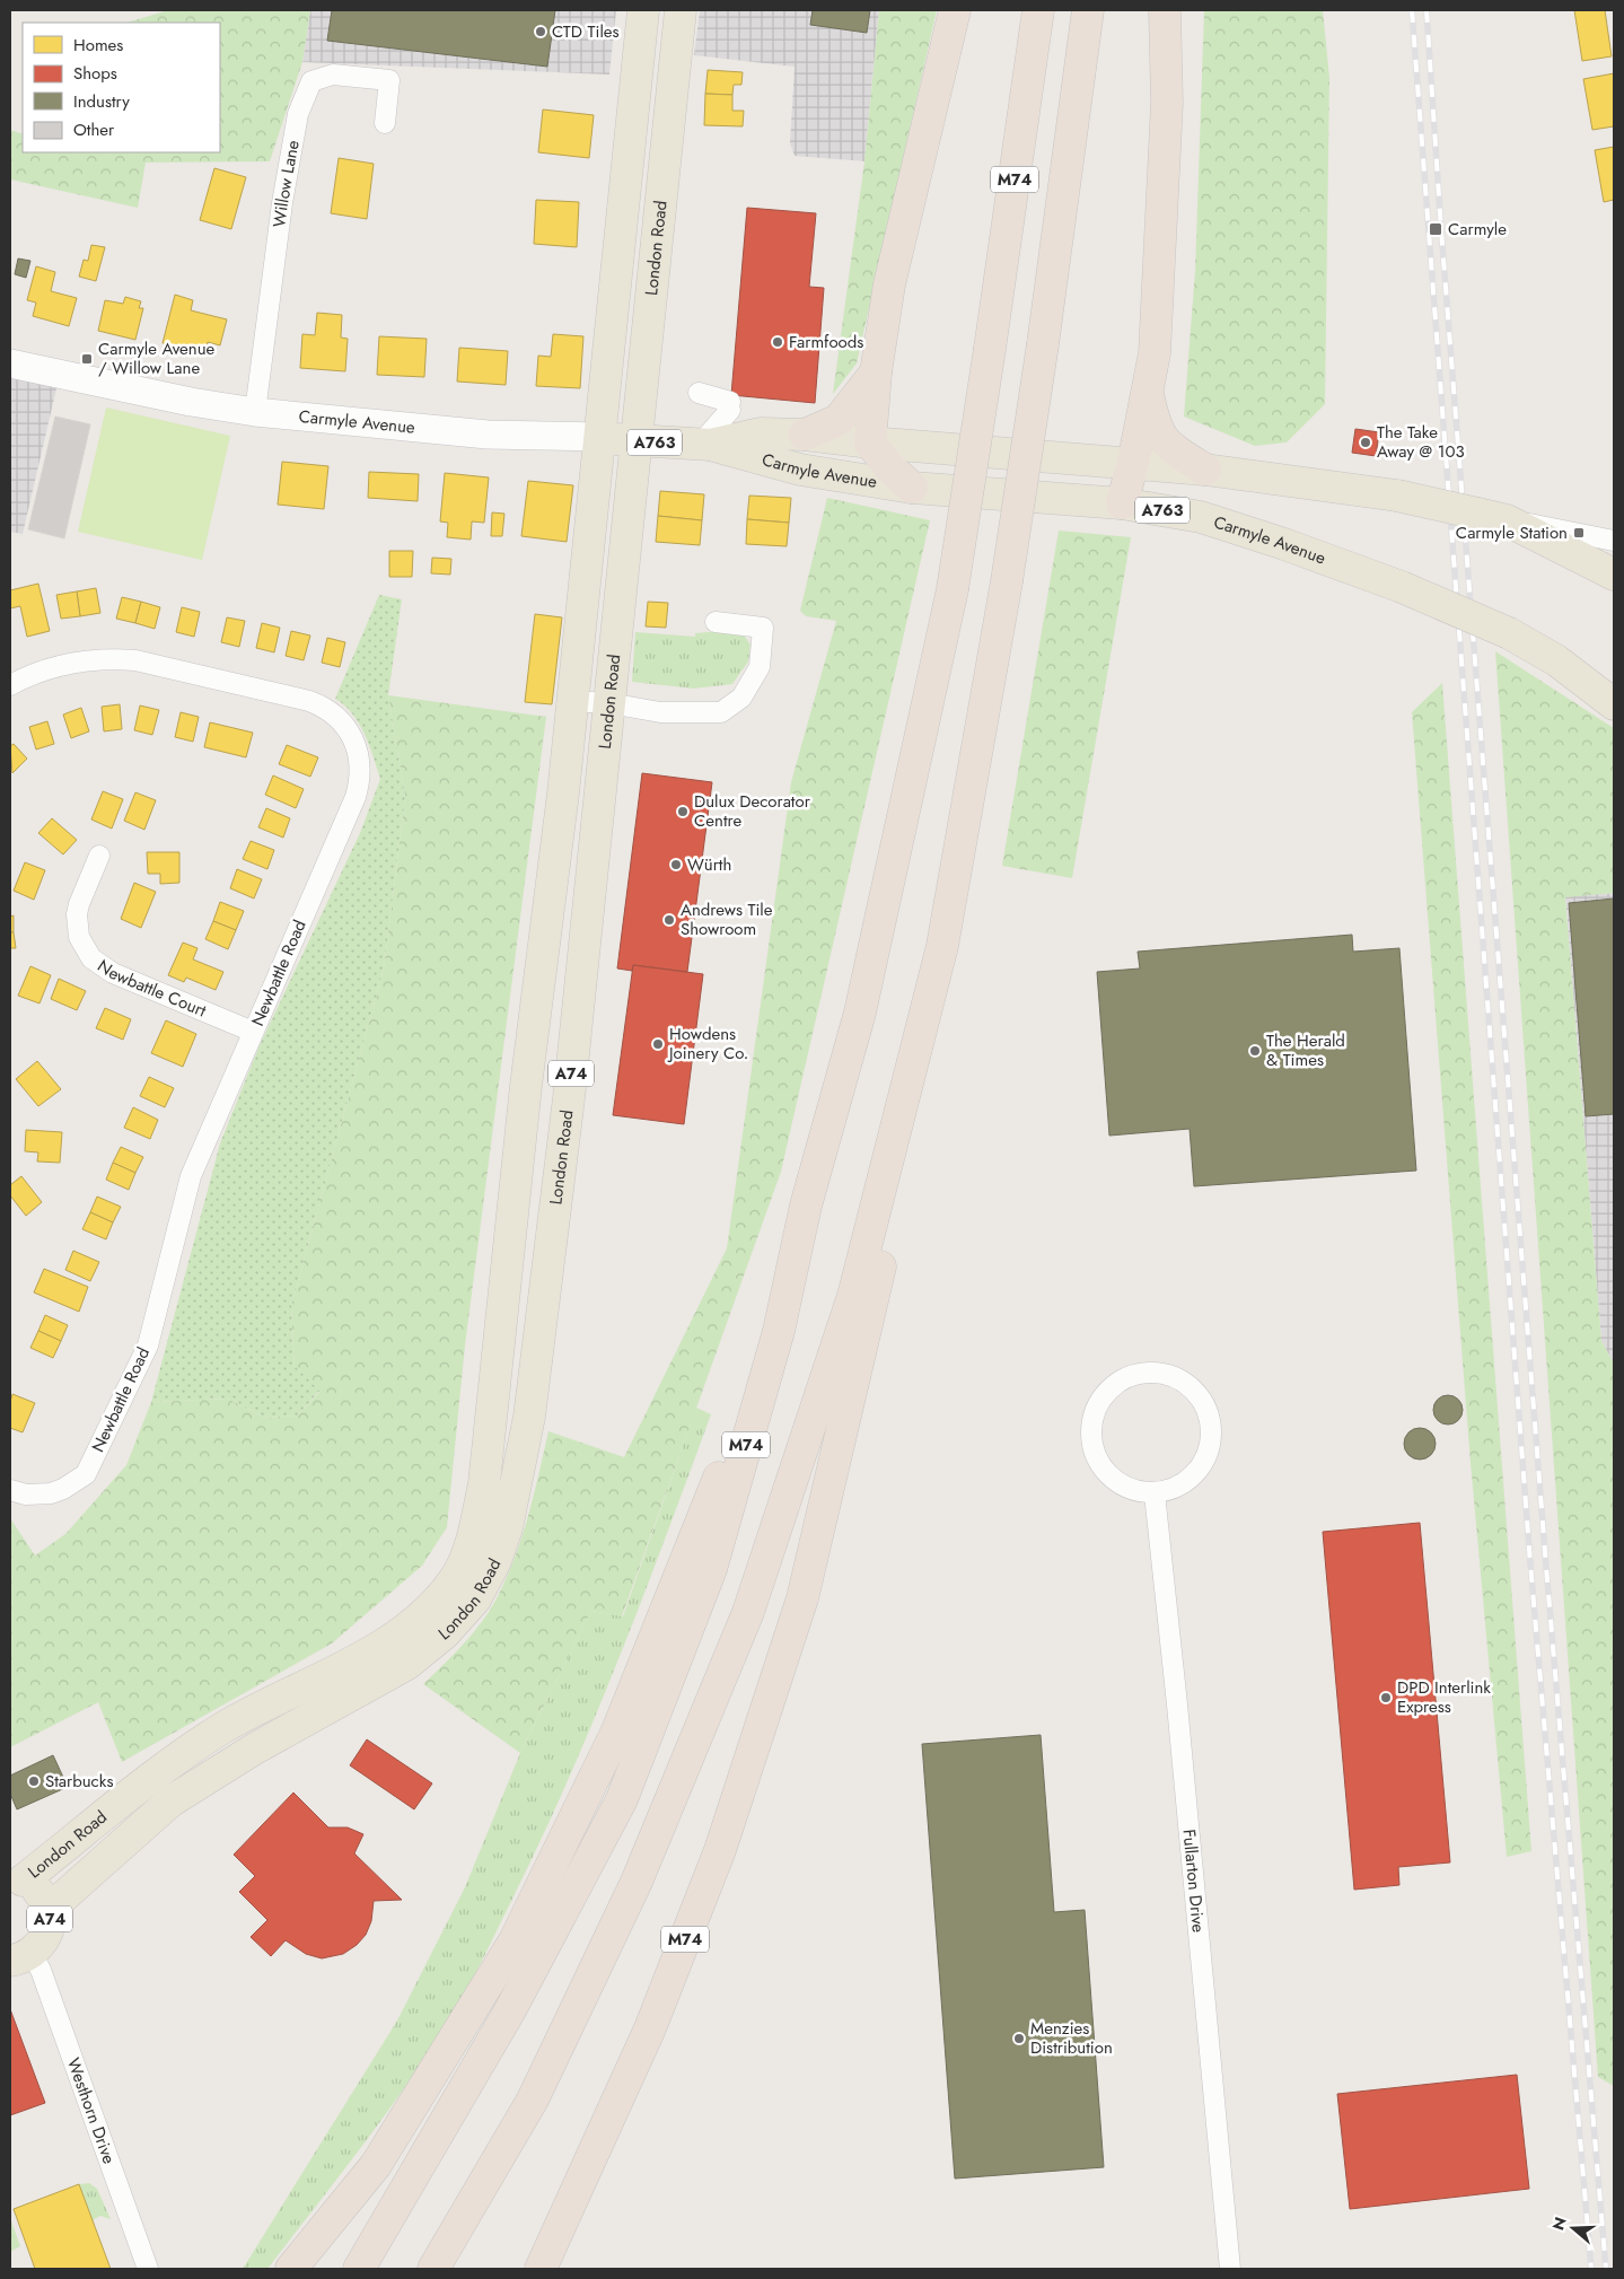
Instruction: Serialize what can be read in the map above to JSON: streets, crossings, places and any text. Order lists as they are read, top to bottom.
{
  "streets": {
    "highway": ["M74", "A763"],
    "main road": ["London Road", "Carmyle Avenue", "A74"],
    "street": [
      "Willow Lane",
      "Newbattle Road",
      "Newbattle Court",
      "Fullarton Drive",
      "Westhorn Drive"
    ]
  },
  "crossings": [
    ["Willow Lane", "Carmyle Avenue"],
    ["London Road", "Carmyle Avenue"],
    ["London Road", "A74"],
    ["Carmyle Avenue", "A763"],
    ["Newbattle Road", "Newbattle Court"],
    ["A74", "Westhorn Drive"]
  ],
  "places": {
    "other": [
      "CTD Tiles",
      "Farmfoods",
      "The Take Away @ 103",
      "Dulux Decorator Centre",
      "Würth",
      "Andrews Tile Showroom",
      "Howdens Joinery Co.",
      "The Herald & Times",
      "DPD Interlink Express",
      "Starbucks",
      "Menzies Distribution"
    ],
    "transit": ["Carmyle", "Carmyle Avenue / Willow Lane", "Carmyle Station"]
  },
  "legend": [
    "Homes",
    "Shops",
    "Industry",
    "Other"
  ],
  "north": "left"
}
